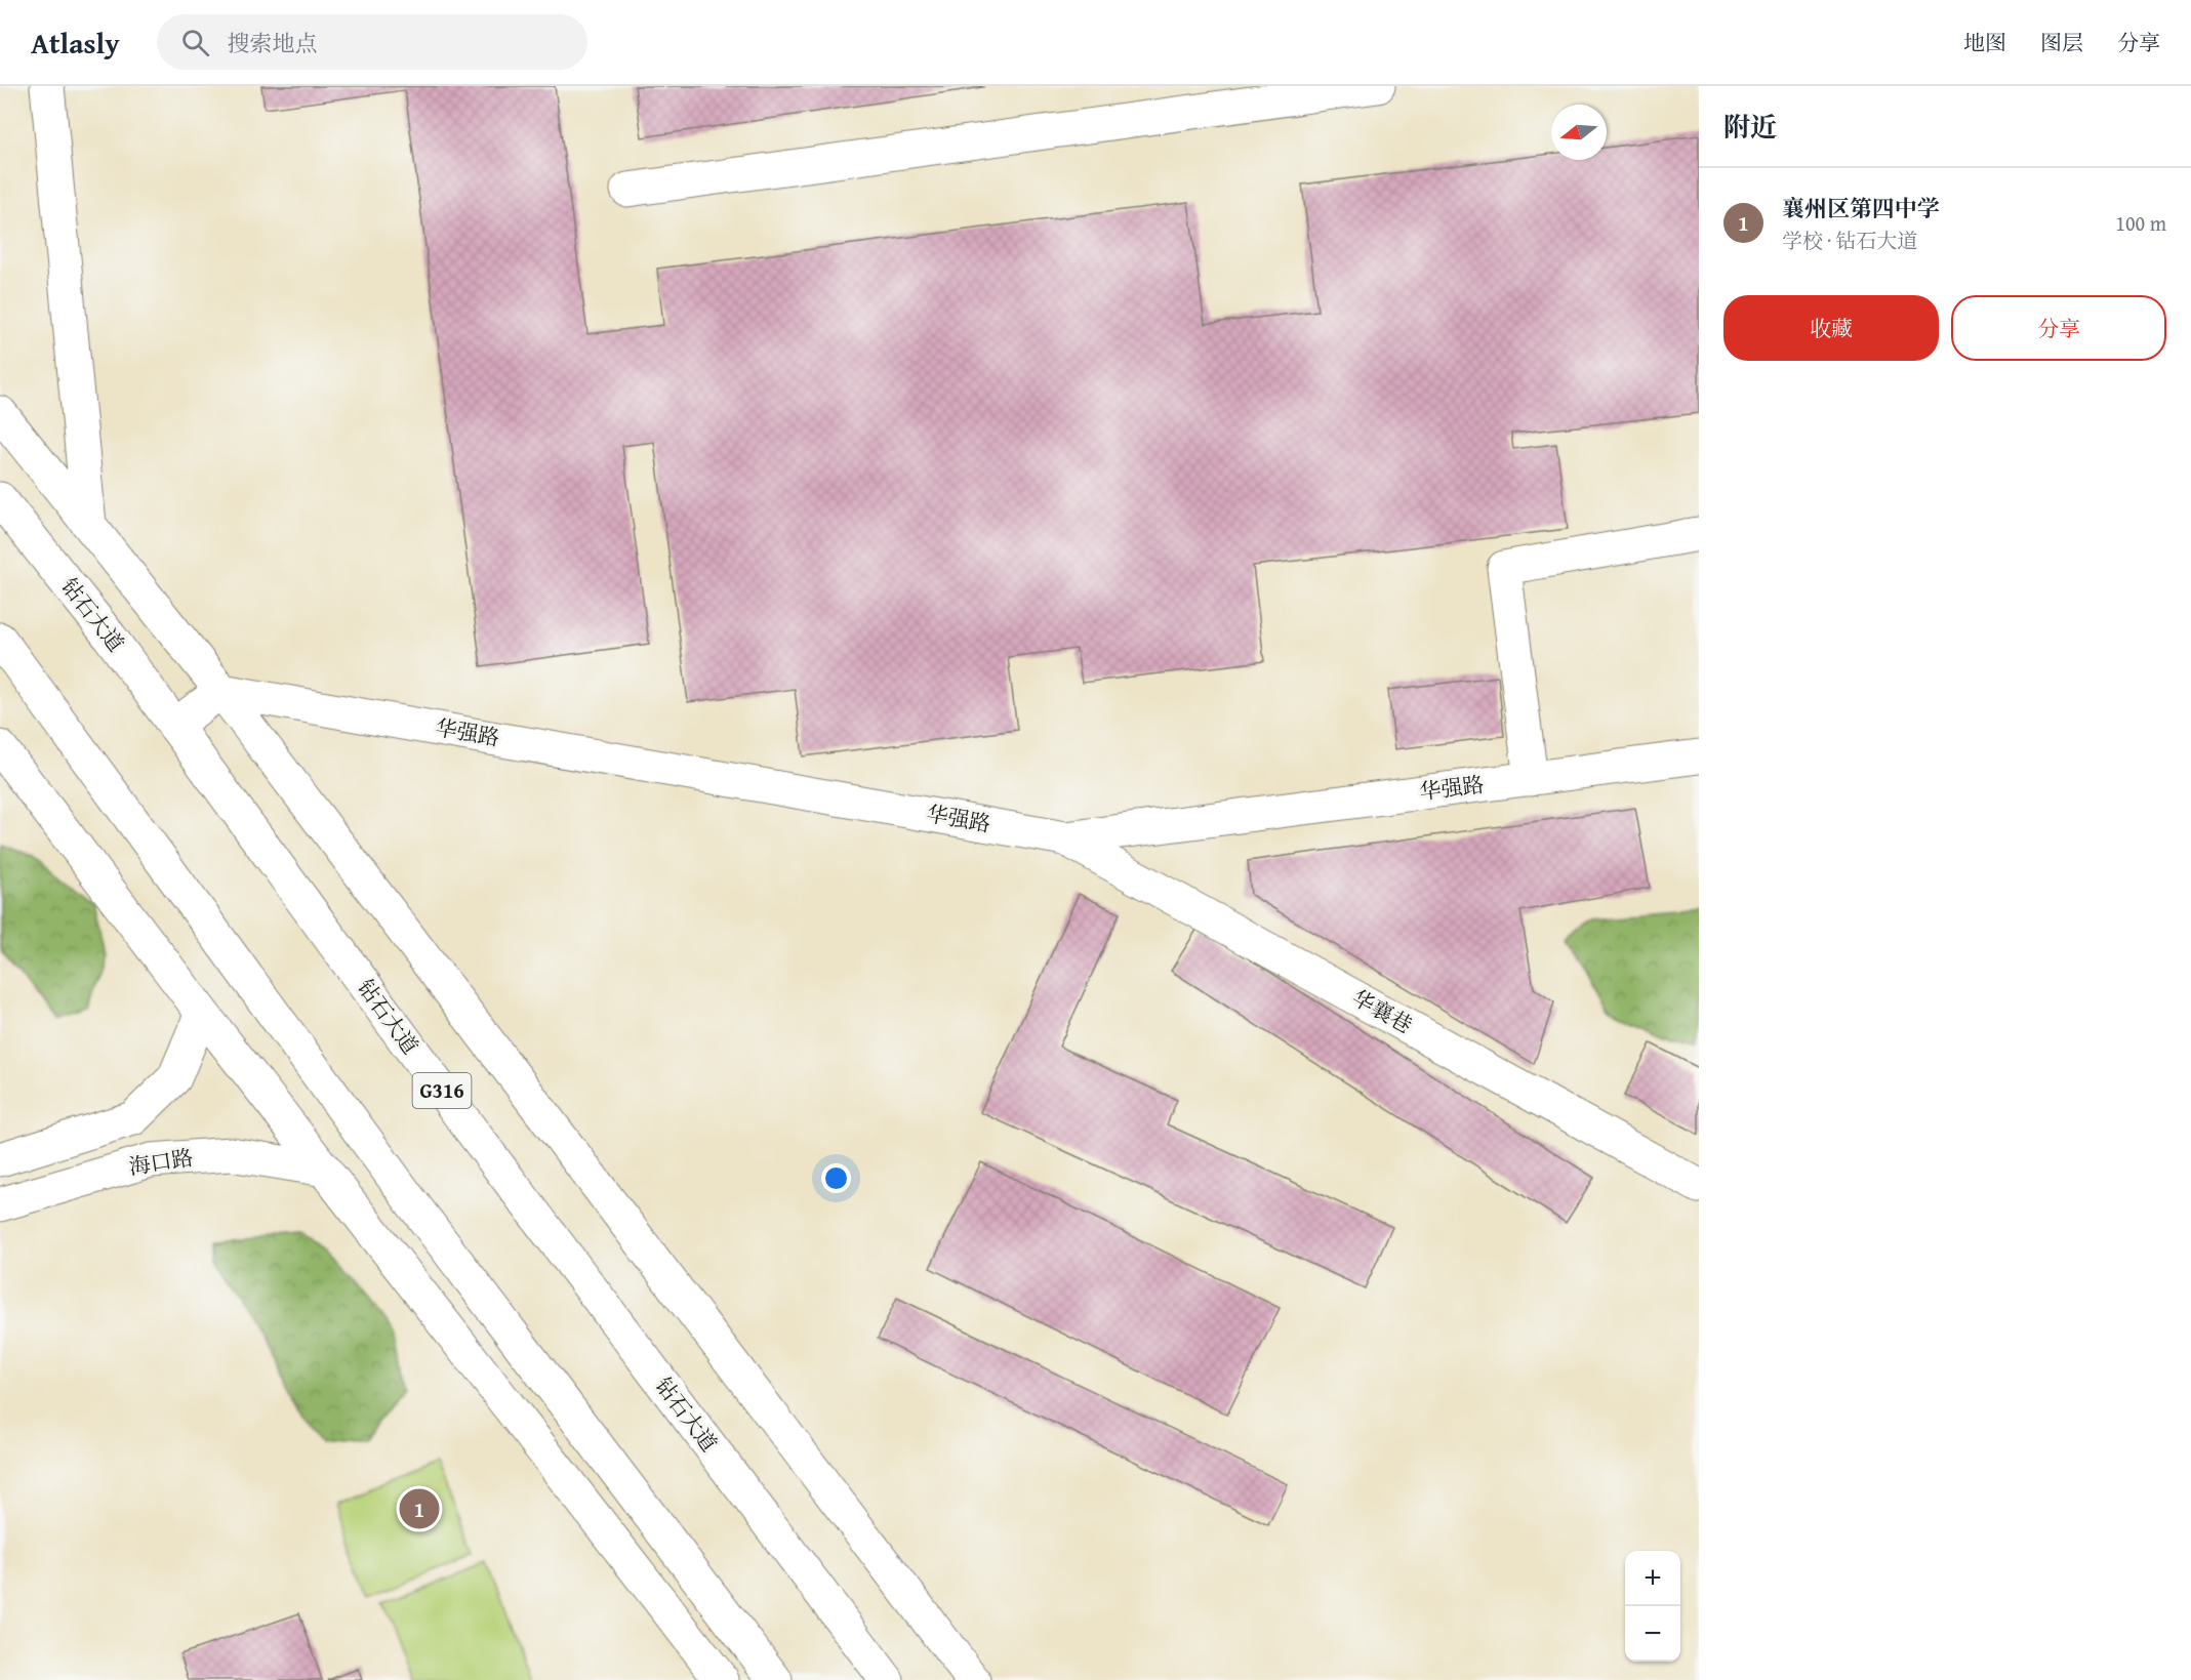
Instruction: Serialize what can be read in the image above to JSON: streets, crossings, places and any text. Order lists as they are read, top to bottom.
{
  "streets": {
    "main road": [
      "钻石大道",
      "华强路",
      "华襄巷",
      "G316",
      "海口路"
    ]
  },
  "crossings": [
    ["华强路", "华襄巷"]
  ],
  "north": "left",
  "page": {
    "header": "Atlasly",
    "search": "搜索地点",
    "nav": ["地图", "图层", "分享"],
    "heading": "附近",
    "list": [
      {
        "mark": "1",
        "name": "襄州区第四中学",
        "note": "学校 · 钻石大道",
        "value": "100 m"
      }
    ],
    "buttons": ["收藏", "分享"],
    "pins": "1",
    "map_buttons": ["+", "−"]
  }
}
